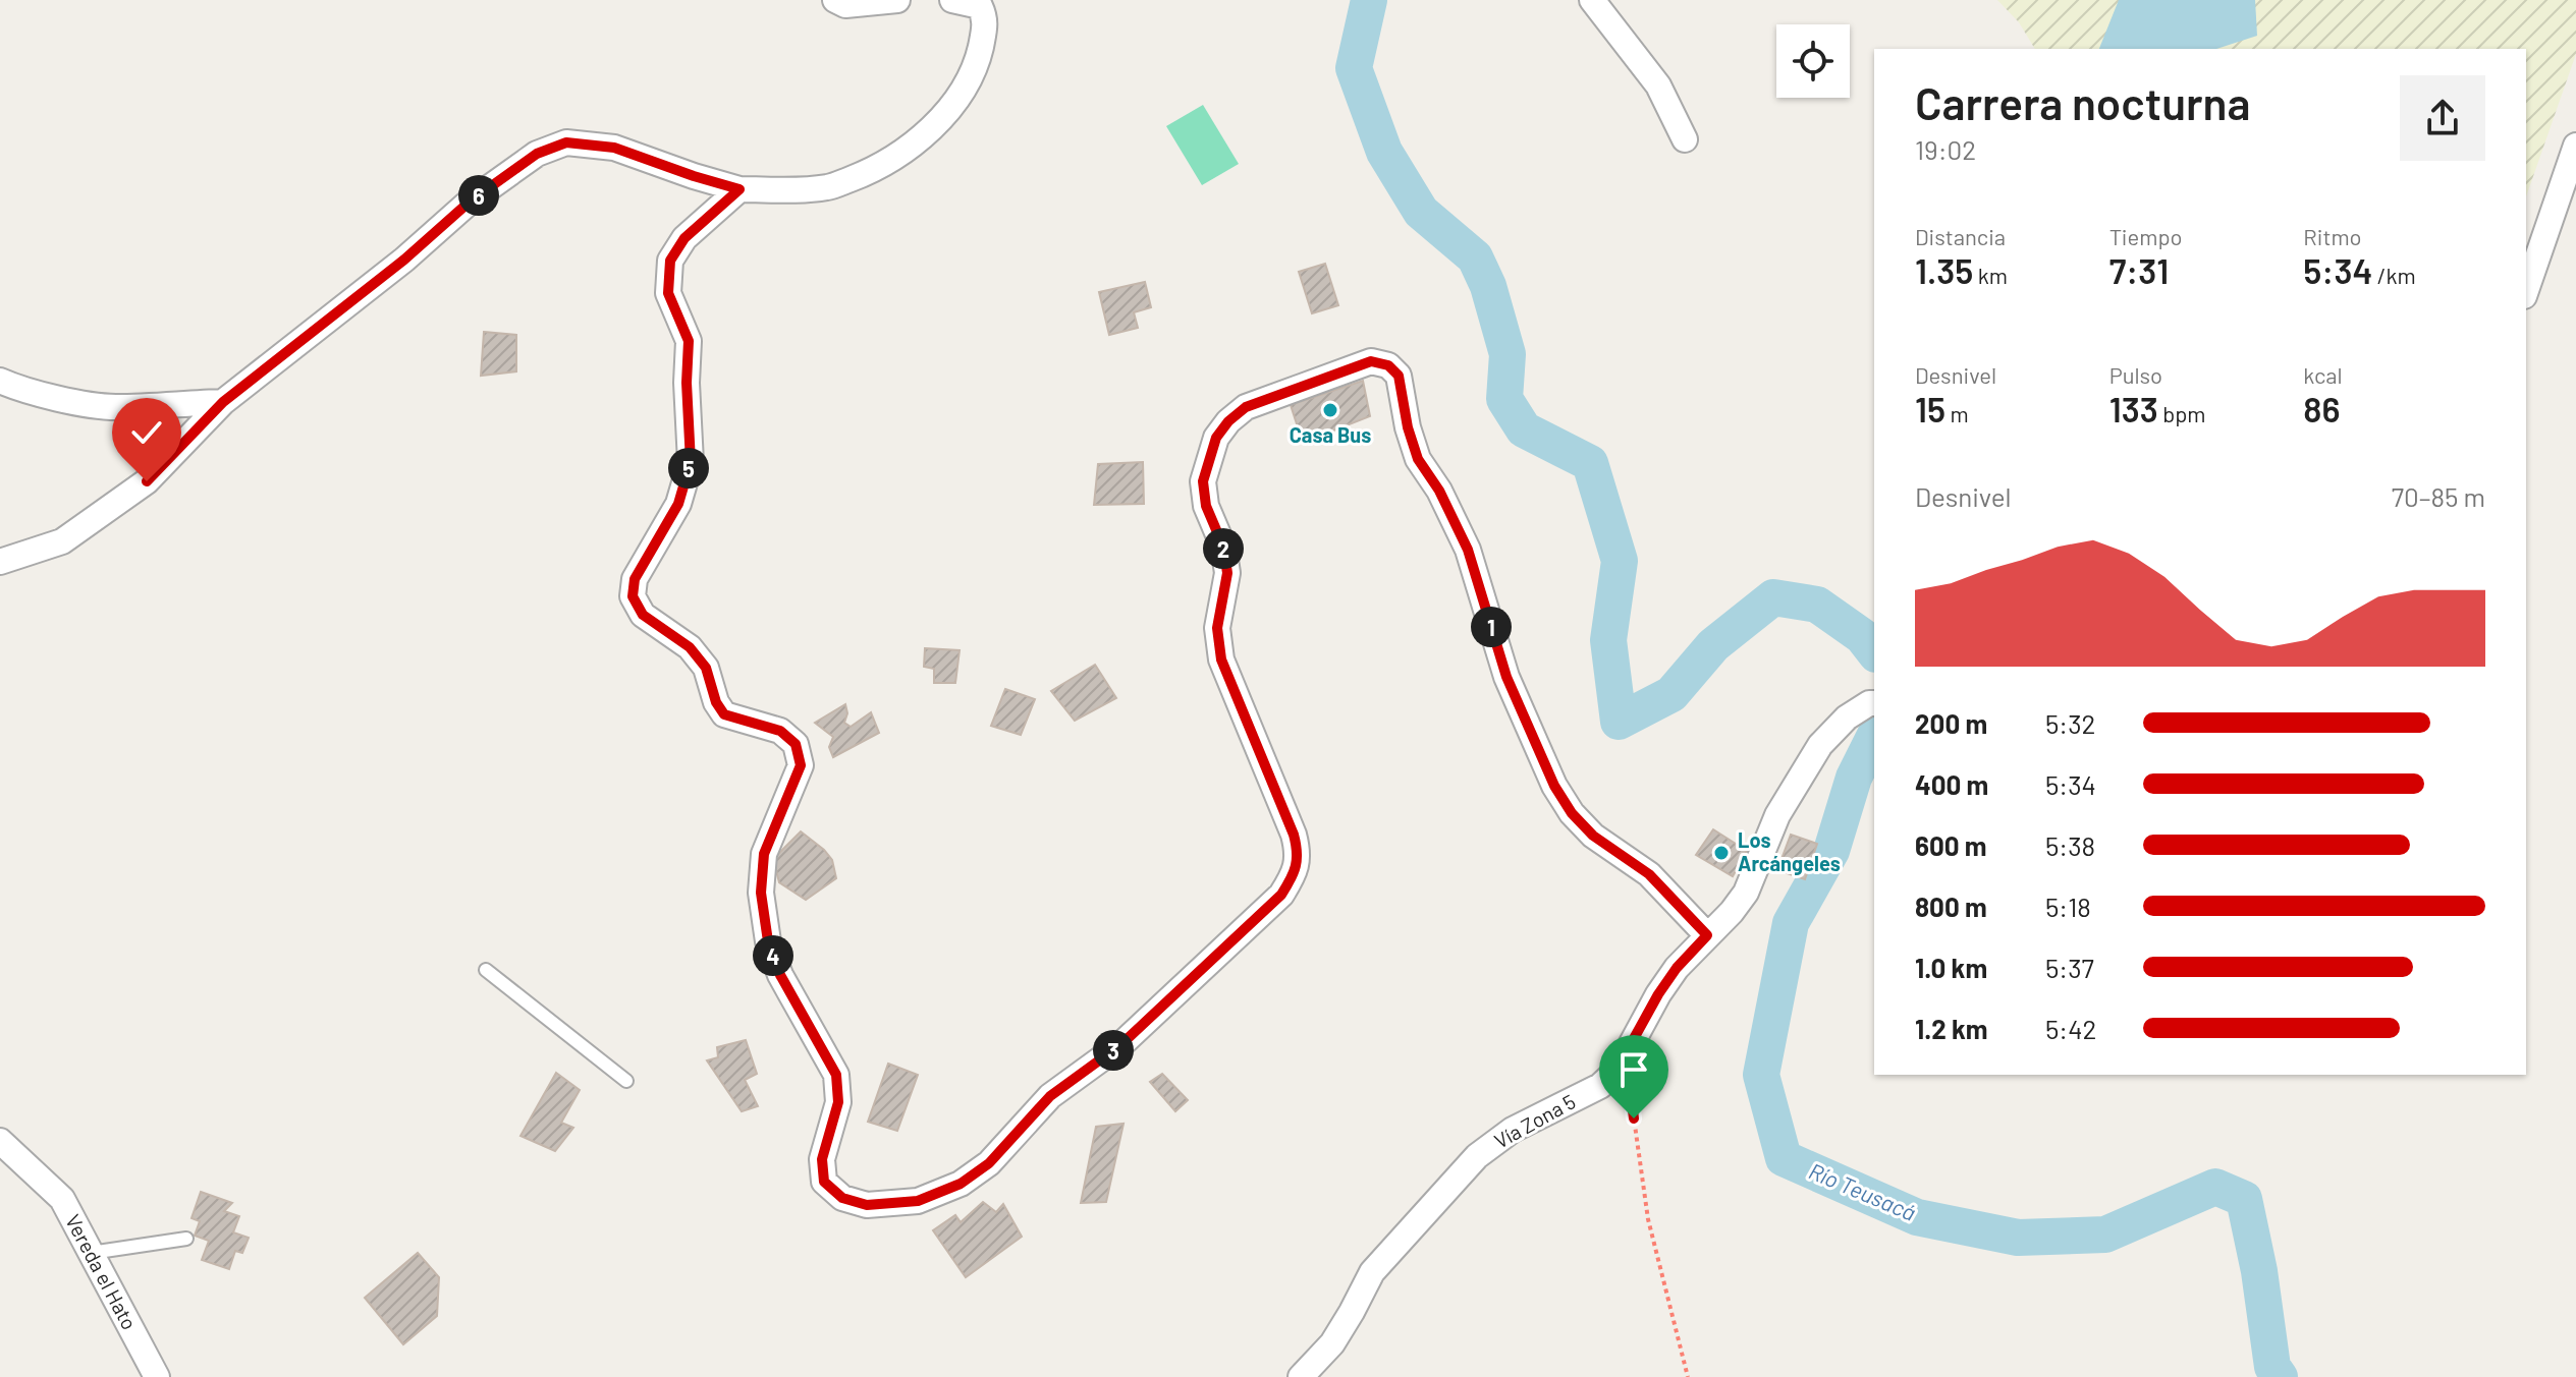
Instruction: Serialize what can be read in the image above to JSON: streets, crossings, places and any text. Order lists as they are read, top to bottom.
{
  "streets": {
    "street": ["Vía Zona 5", "Vereda el Hato"]
  },
  "water": ["Río Teusacá"],
  "places": ["Casa Bus", "Los Arcángeles"],
  "page": {
    "heading": ["Carrera nocturna", "19:02"],
    "pins": [
      "6",
      "5",
      "2",
      "1",
      "4",
      "3"
    ],
    "stats": [
      ["Distancia", "1.35 km"],
      ["Tiempo", "7:31"],
      ["Ritmo", "5:34 /km"],
      ["Desnivel", "15 m"],
      ["Pulso", "133 bpm"],
      ["kcal", "86"]
    ],
    "chart": ["Desnivel", "70–85 m"],
    "list": [
      {
        "name": "200 m",
        "note": "5:32"
      },
      {
        "name": "400 m",
        "note": "5:34"
      },
      {
        "name": "600 m",
        "note": "5:38"
      },
      {
        "name": "800 m",
        "note": "5:18"
      },
      {
        "name": "1.0 km",
        "note": "5:37"
      },
      {
        "name": "1.2 km",
        "note": "5:42"
      }
    ]
  }
}
